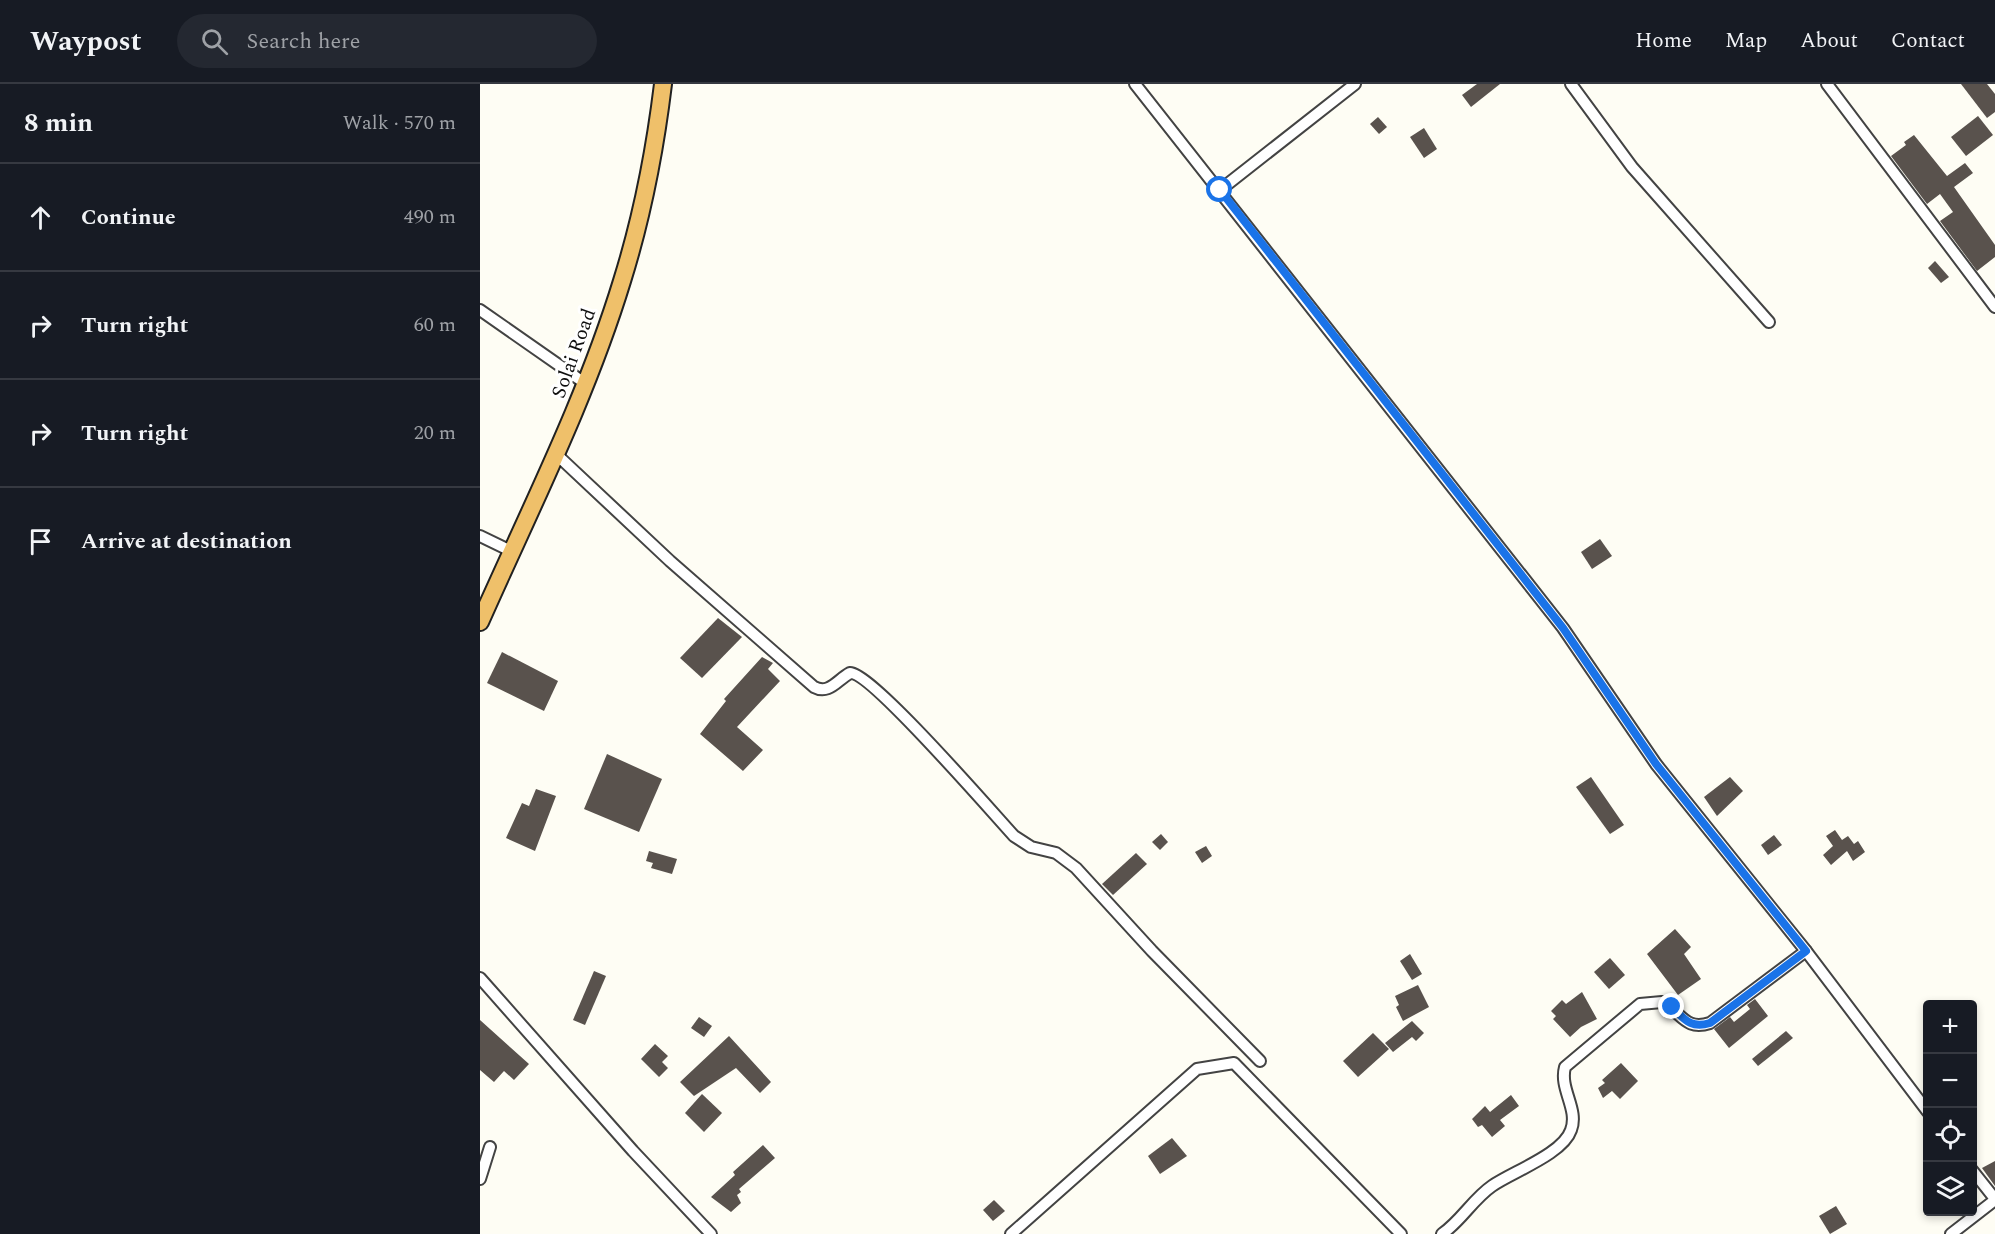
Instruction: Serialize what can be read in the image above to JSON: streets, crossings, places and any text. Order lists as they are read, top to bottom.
{
  "streets": {
    "highway": ["Solai Road"]
  },
  "page": {
    "header": "Waypost",
    "search": "Search here",
    "nav": [
      "Home",
      "Map",
      "About",
      "Contact"
    ],
    "heading": ["8 min", "Walk · 570 m"],
    "list": [
      ["Continue", "490 m"],
      ["Turn right", "60 m"],
      ["Turn right", "20 m"],
      "Arrive at destination"
    ],
    "map_buttons": ["+", "−"]
  }
}
